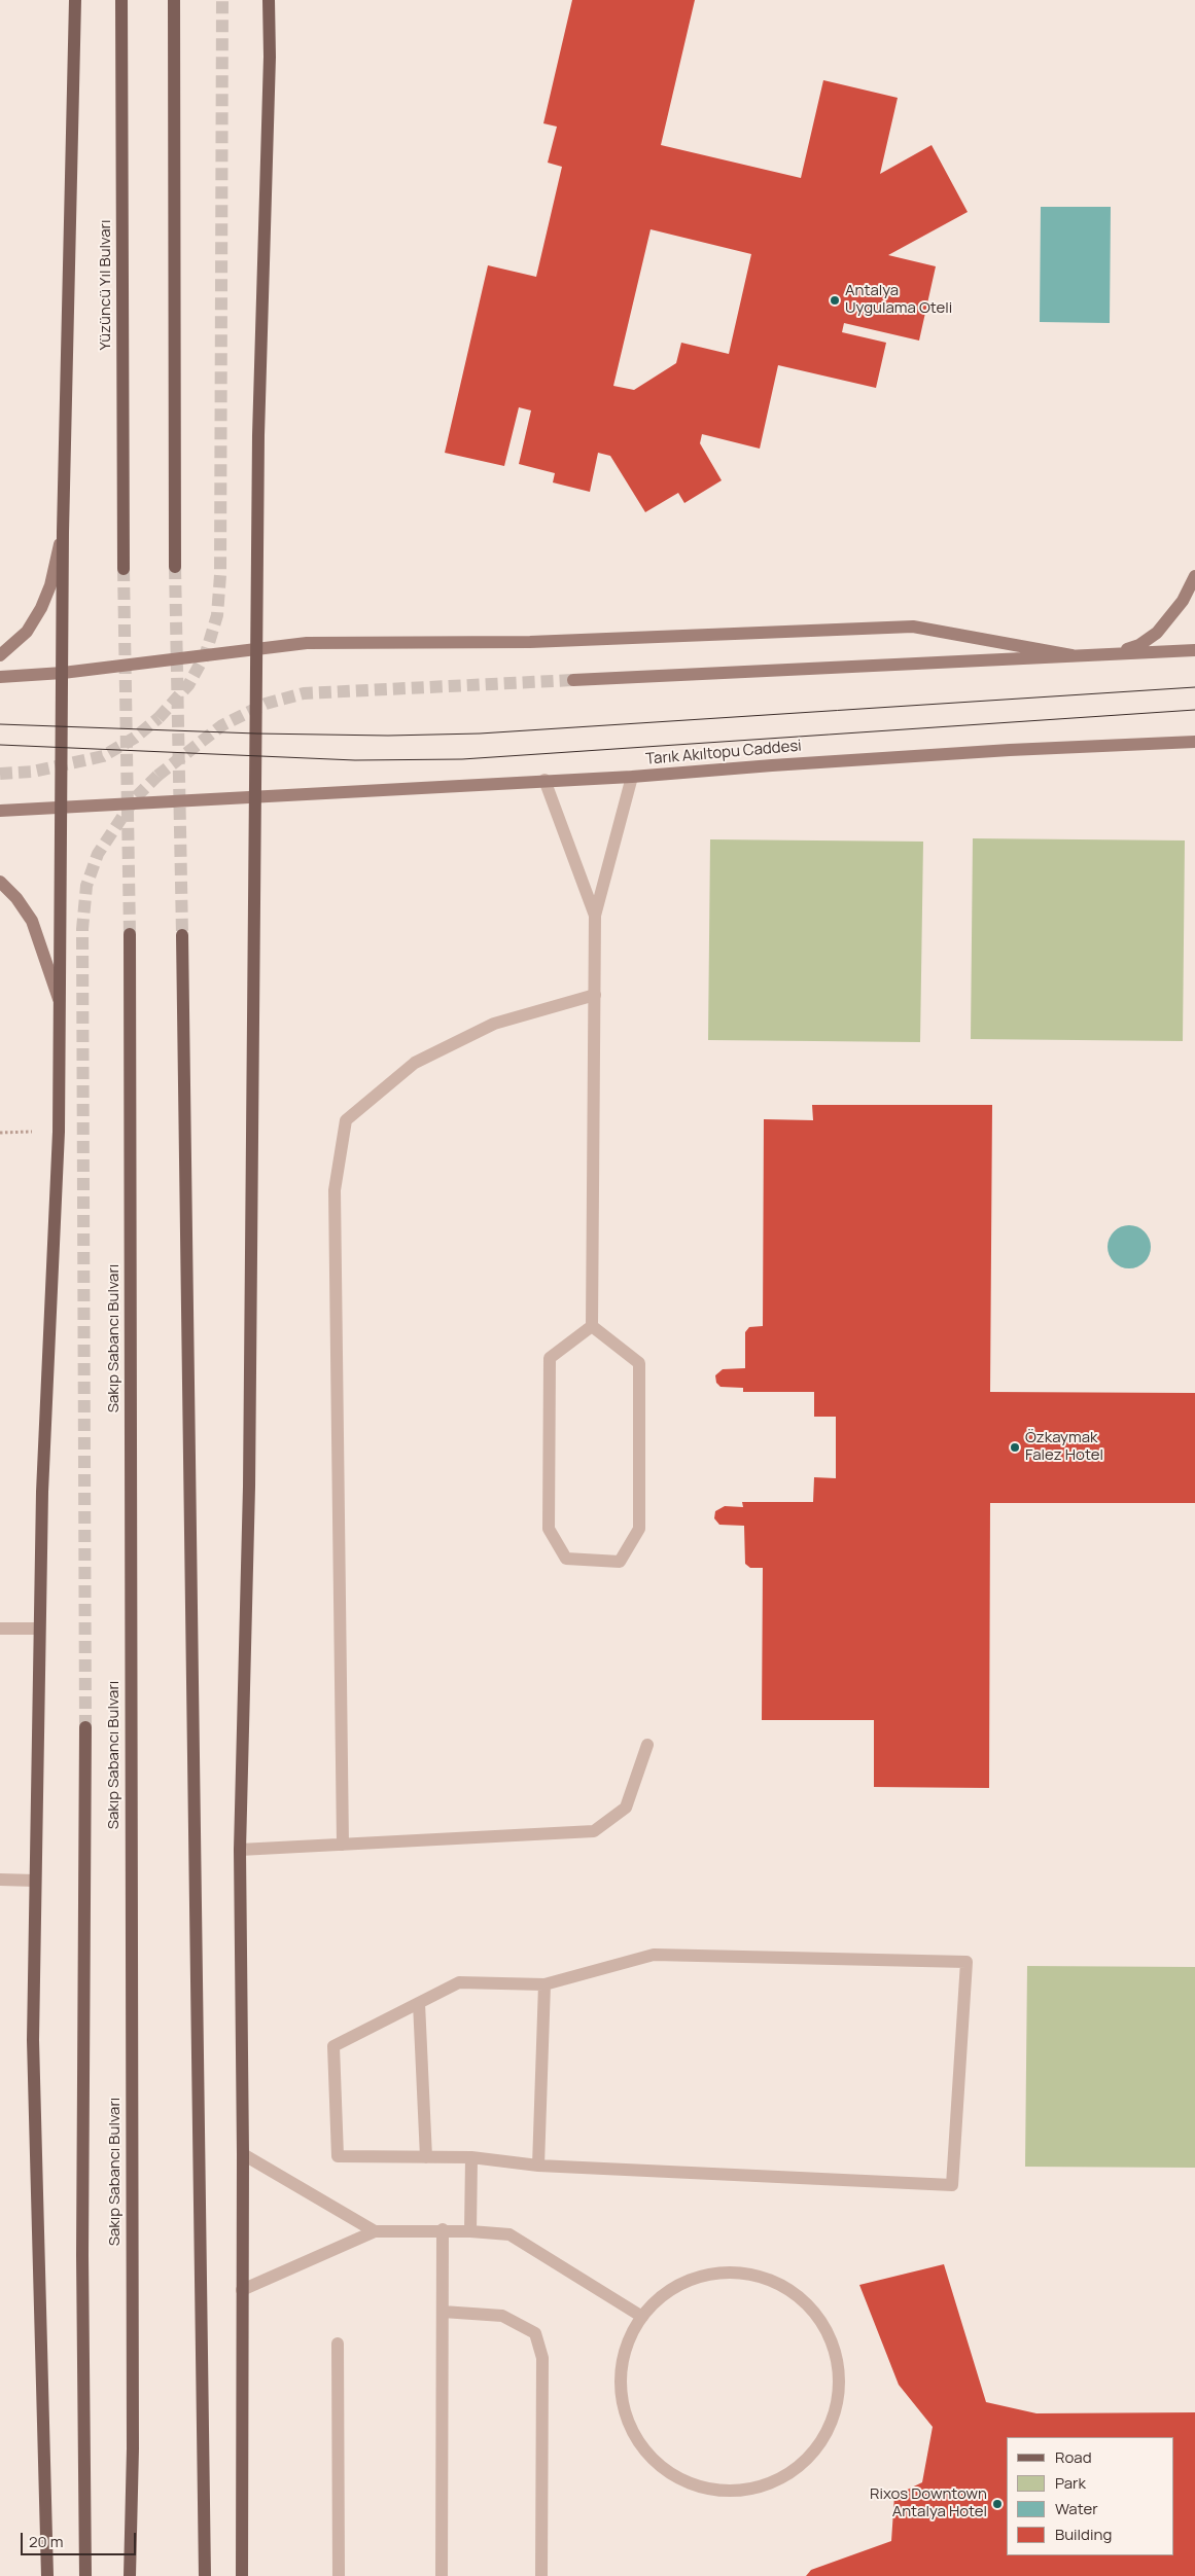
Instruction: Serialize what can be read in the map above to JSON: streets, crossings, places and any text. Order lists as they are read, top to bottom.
{
  "streets": {
    "main road": ["Yüzüncü Yıl Bulvarı", "Tarık Akıltopu Caddesi", "Sakıp Sabancı Bulvarı"]
  },
  "places": ["Antalya Uygulama Oteli", "Özkaymak Falez Hotel", "Rixos Downtown Antalya Hotel"],
  "legend": [
    "Road",
    "Park",
    "Water",
    "Building"
  ],
  "scale_bar": "20 m"
}
